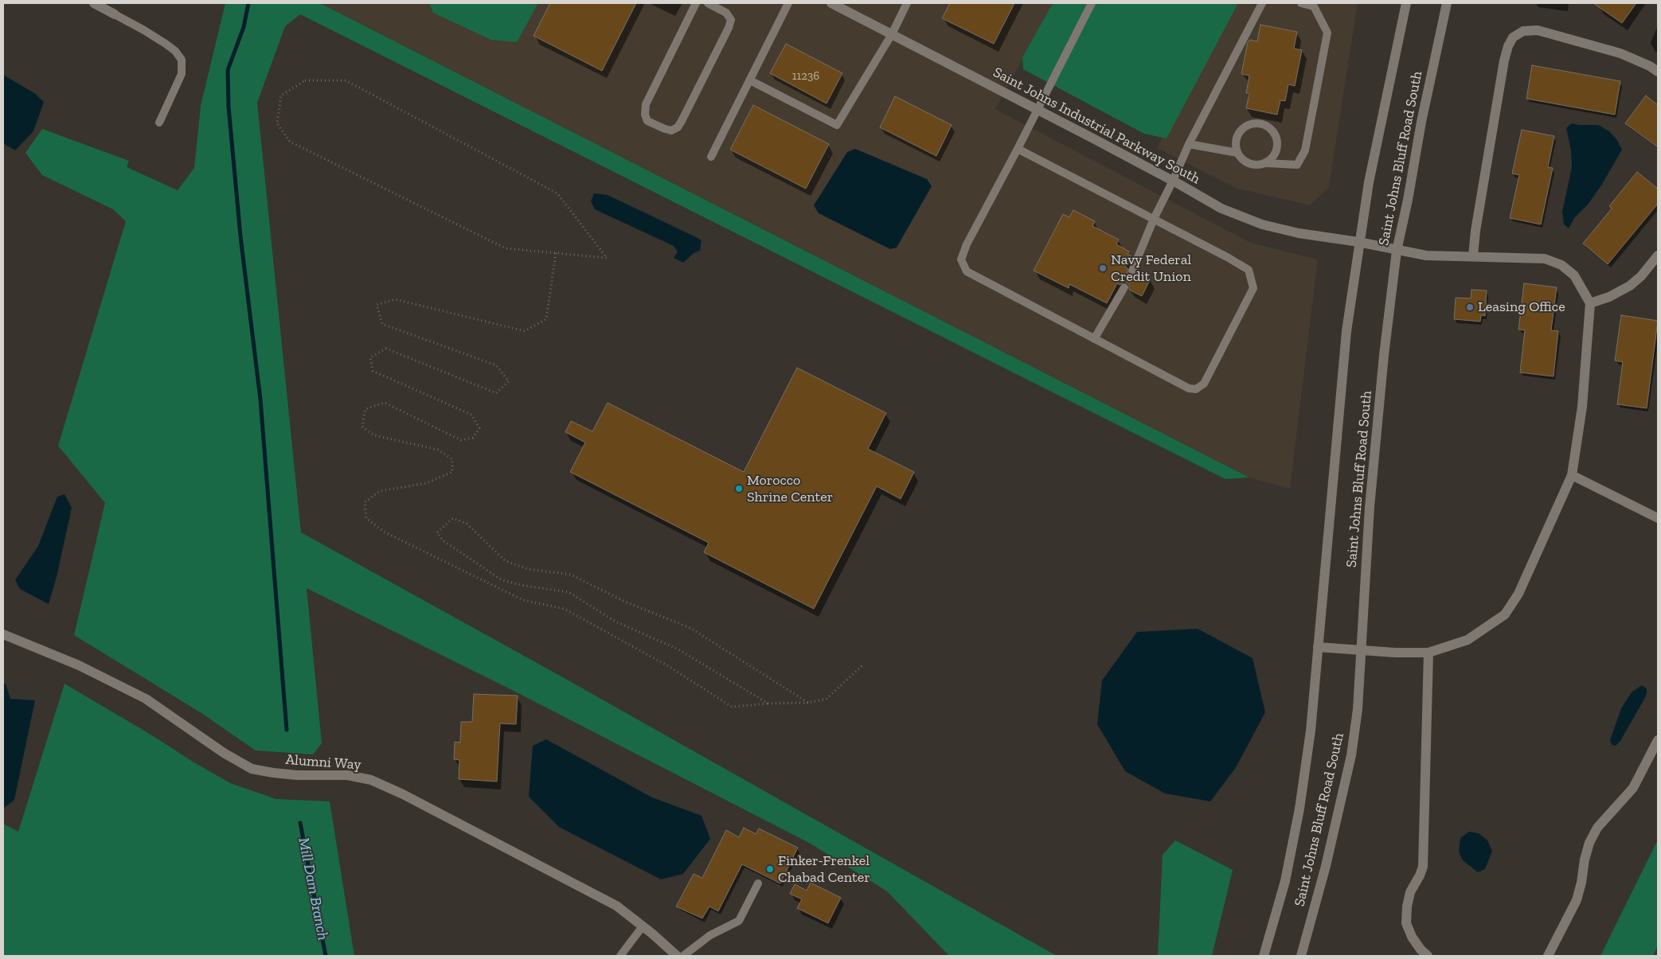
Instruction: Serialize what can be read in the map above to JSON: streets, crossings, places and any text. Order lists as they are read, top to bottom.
{
  "streets": {
    "street": ["Saint Johns Industrial Parkway South", "Saint Johns Bluff Road South", "Alumni Way"]
  },
  "crossings": [
    ["Saint Johns Industrial Parkway South", "Saint Johns Bluff Road South"]
  ],
  "water": ["Mill Dam Branch"],
  "places": [
    "Navy Federal Credit Union",
    "Leasing Office",
    "Morocco Shrine Center",
    "Finker-Frenkel Chabad Center"
  ],
  "house_numbers": ["11236"]
}
